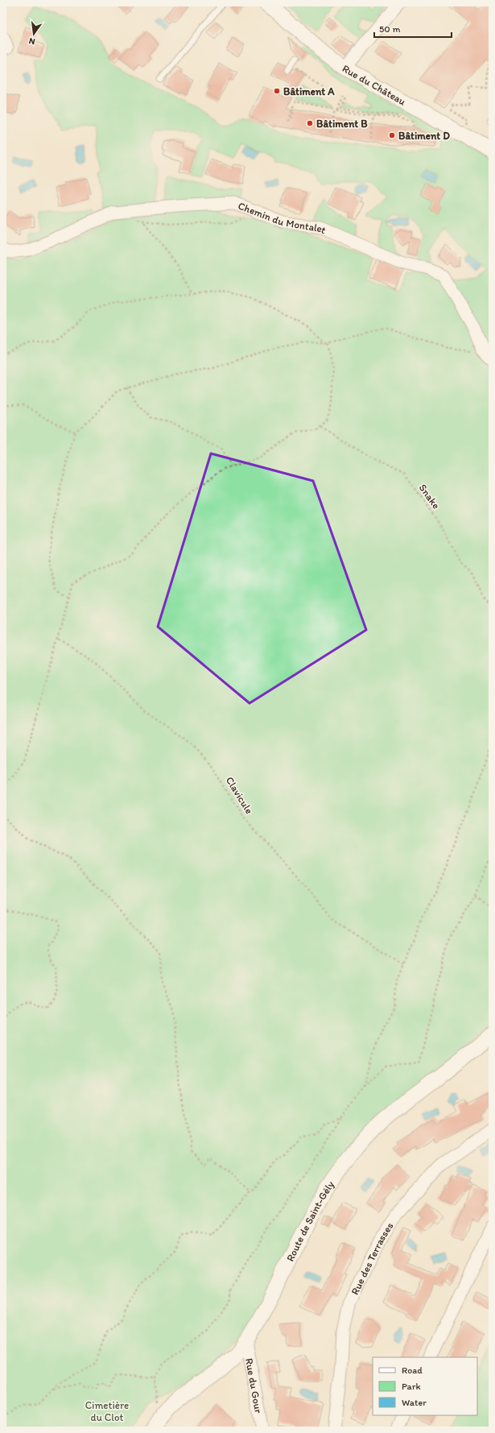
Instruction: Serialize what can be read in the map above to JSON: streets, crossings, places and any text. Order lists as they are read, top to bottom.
{
  "streets": {
    "street": [
      "Rue du Château",
      "Chemin du Montalet",
      "Route de Saint-Gély",
      "Rue des Terrasses",
      "Rue du Gour"
    ],
    "path": ["Snake", "Clavicule"]
  },
  "crossings": [
    ["Route de Saint-Gély", "Rue du Gour"]
  ],
  "parks": ["Cimetière du Clot"],
  "places": ["Bâtiment A", "Bâtiment B", "Bâtiment D"],
  "legend": ["Road", "Park", "Water"],
  "scale_bar": "50 m",
  "north": "bottom"
}
